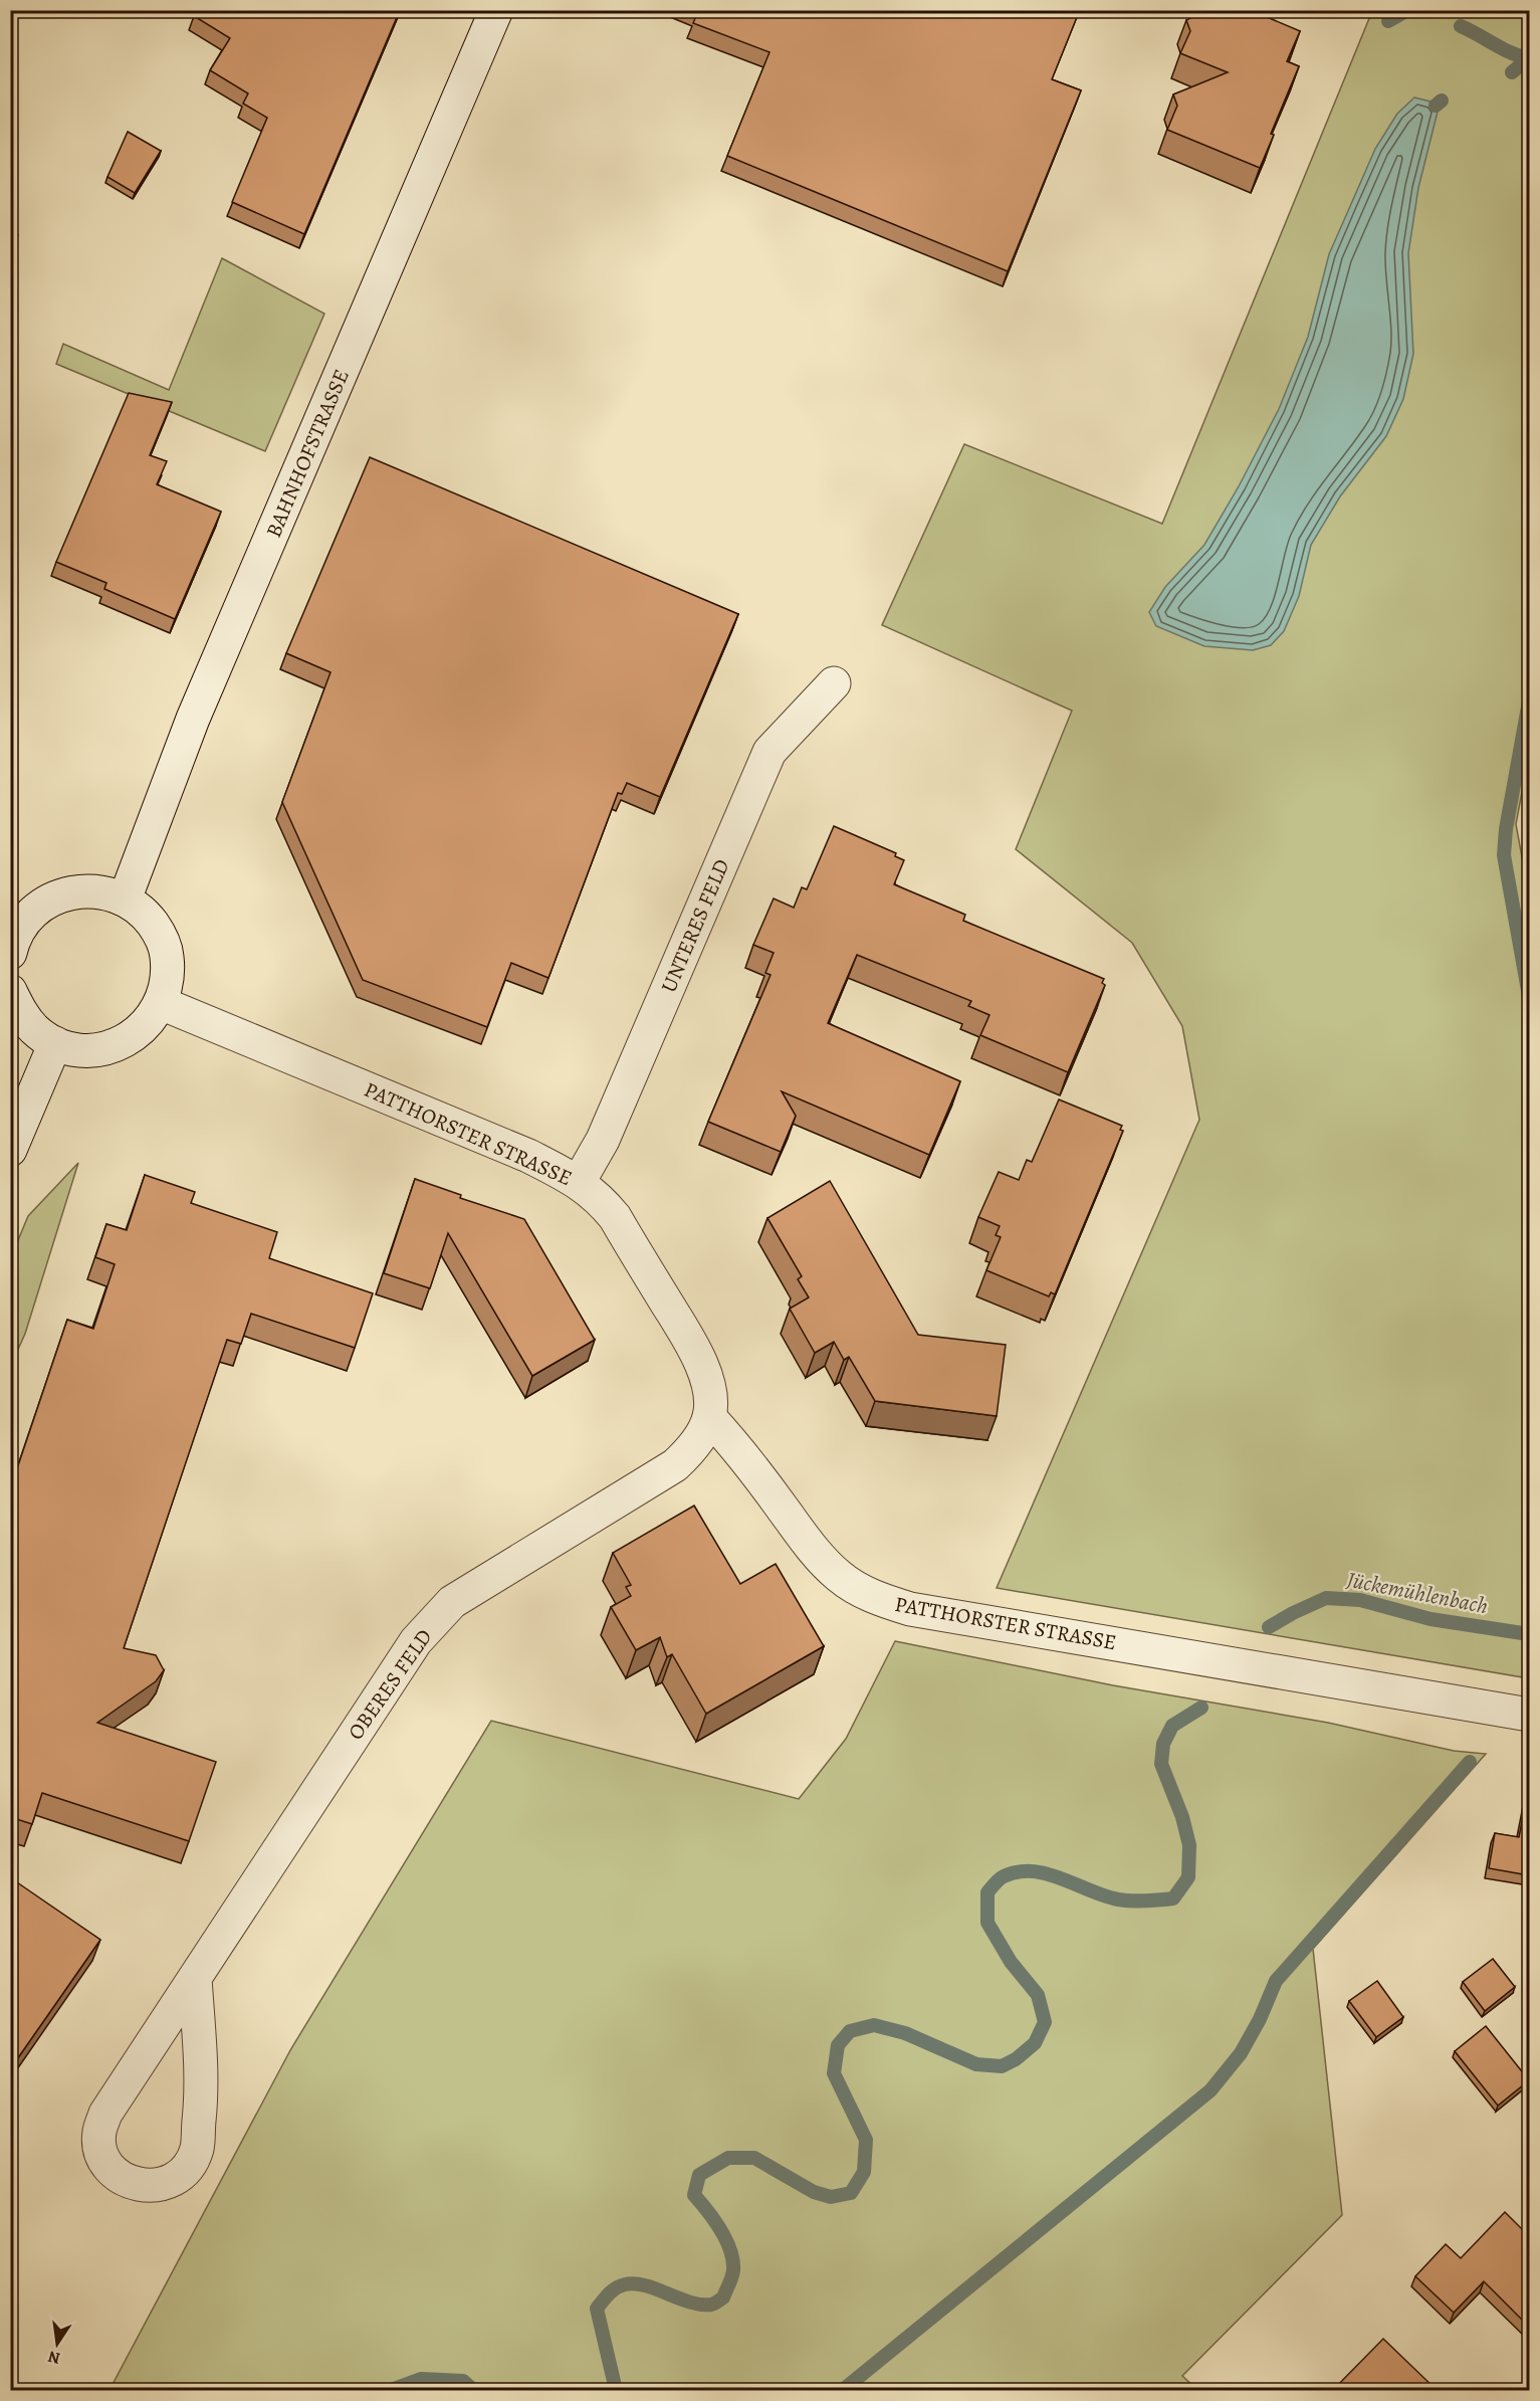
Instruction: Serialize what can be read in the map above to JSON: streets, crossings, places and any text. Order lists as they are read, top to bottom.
{
  "streets": {
    "street": [
      "BAHNHOFSTRASSE",
      "UNTERES FELD",
      "PATTHORSTER STRASSE",
      "OBERES FELD"
    ]
  },
  "crossings": [
    ["UNTERES FELD", "PATTHORSTER STRASSE"],
    ["PATTHORSTER STRASSE", "OBERES FELD"]
  ],
  "water": ["Jückemühlenbach"],
  "north": "bottom"
}
